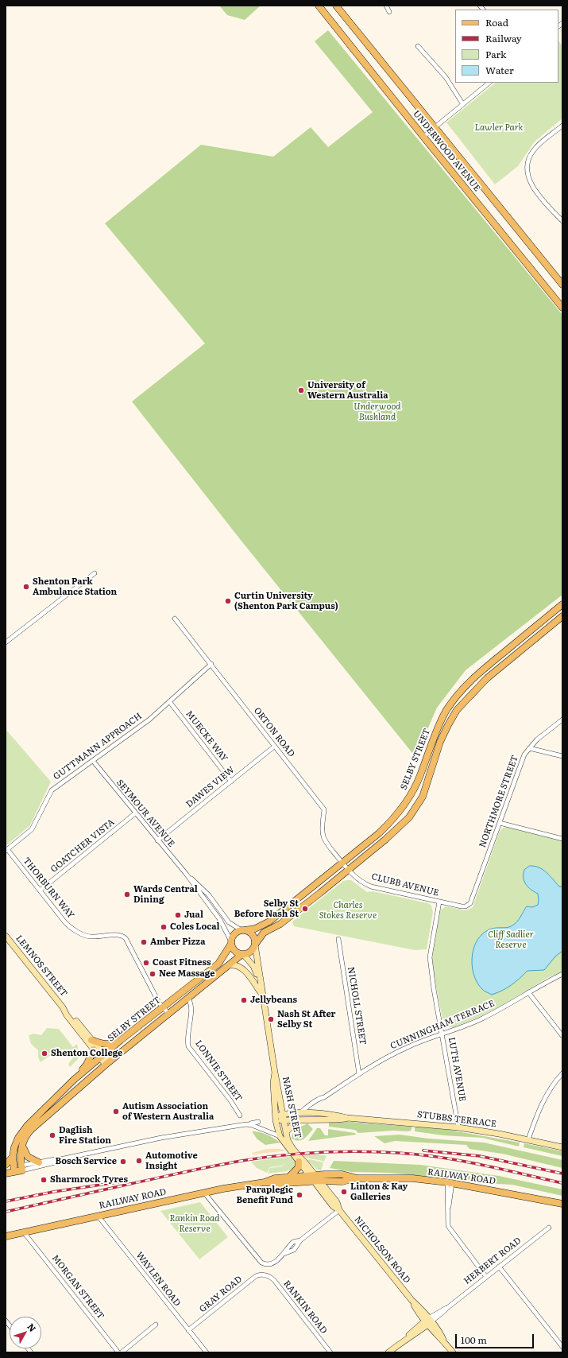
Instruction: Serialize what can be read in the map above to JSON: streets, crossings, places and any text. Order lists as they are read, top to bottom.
{
  "streets": {
    "main road": [
      "UNDERWOOD AVENUE",
      "SELBY STREET",
      "LEMNOS STREET",
      "NASH STREET",
      "STUBBS TERRACE",
      "RAILWAY ROAD",
      "NICHOLSON ROAD",
      "HERBERT ROAD"
    ],
    "street": [
      "ORTON ROAD",
      "MUECKE WAY",
      "GUTTMANN APPROACH",
      "DAWES VIEW",
      "NORTHMORE STREET",
      "SEYMOUR AVENUE",
      "GOATCHER VISTA",
      "CLUBB AVENUE",
      "THORBURN WAY",
      "NICHOLL STREET",
      "CUNNINGHAM TERRACE",
      "LUTH AVENUE",
      "LONNIE STREET",
      "WAYLEN ROAD",
      "MORGAN STREET",
      "GRAY ROAD",
      "RANKIN ROAD"
    ]
  },
  "crossings": [
    ["ORTON ROAD", "GUTTMANN APPROACH"],
    ["ORTON ROAD", "SELBY STREET"],
    ["ORTON ROAD", "DAWES VIEW"],
    ["ORTON ROAD", "CLUBB AVENUE"],
    ["MUECKE WAY", "GUTTMANN APPROACH"],
    ["MUECKE WAY", "DAWES VIEW"],
    ["GUTTMANN APPROACH", "SEYMOUR AVENUE"],
    ["GUTTMANN APPROACH", "THORBURN WAY"],
    ["SELBY STREET", "SEYMOUR AVENUE"],
    ["SELBY STREET", "CLUBB AVENUE"],
    ["SELBY STREET", "THORBURN WAY"],
    ["SELBY STREET", "LEMNOS STREET"],
    ["SELBY STREET", "LONNIE STREET"],
    ["SELBY STREET", "NASH STREET"],
    ["DAWES VIEW", "SEYMOUR AVENUE"],
    ["NORTHMORE STREET", "CLUBB AVENUE"],
    ["SEYMOUR AVENUE", "GOATCHER VISTA"],
    ["SEYMOUR AVENUE", "NASH STREET"],
    ["GOATCHER VISTA", "THORBURN WAY"],
    ["CLUBB AVENUE", "LUTH AVENUE"],
    ["NICHOLL STREET", "CUNNINGHAM TERRACE"],
    ["CUNNINGHAM TERRACE", "LUTH AVENUE"],
    ["CUNNINGHAM TERRACE", "STUBBS TERRACE"],
    ["LUTH AVENUE", "STUBBS TERRACE"],
    ["NASH STREET", "STUBBS TERRACE"],
    ["NASH STREET", "RAILWAY ROAD"],
    ["NASH STREET", "NICHOLSON ROAD"],
    ["RAILWAY ROAD", "NICHOLSON ROAD"],
    ["RAILWAY ROAD", "WAYLEN ROAD"],
    ["RAILWAY ROAD", "MORGAN STREET"],
    ["NICHOLSON ROAD", "HERBERT ROAD"],
    ["WAYLEN ROAD", "GRAY ROAD"],
    ["GRAY ROAD", "RANKIN ROAD"]
  ],
  "parks": [
    "Lawler Park",
    "Underwood Bushland",
    "Charles Stokes Reserve",
    "Cliff Sadlier Reserve",
    "Rankin Road Reserve"
  ],
  "places": [
    "University of Western Australia",
    "Shenton Park Ambulance Station",
    "Curtin University (Shenton Park Campus)",
    "Wards Central Dining",
    "Selby St Before Nash St",
    "Jual",
    "Coles Local",
    "Amber Pizza",
    "Coast Fitness",
    "Nee Massage",
    "Jellybeans",
    "Nash St After Selby St",
    "Shenton College",
    "Autism Association of Western Australia",
    "Daglish Fire Station",
    "Automotive Insight",
    "Bosch Service",
    "Sharmrock Tyres",
    "Linton & Kay Galleries",
    "Paraplegic Benefit Fund"
  ],
  "legend": [
    "Road",
    "Railway",
    "Park",
    "Water"
  ],
  "scale_bar": "100 m",
  "north": "top right"
}
